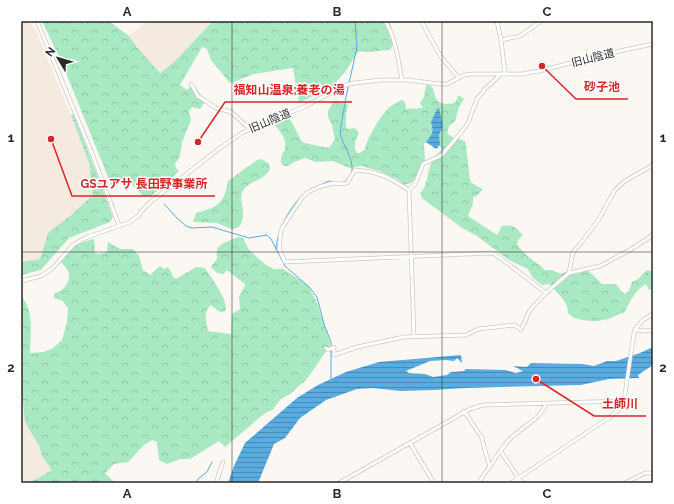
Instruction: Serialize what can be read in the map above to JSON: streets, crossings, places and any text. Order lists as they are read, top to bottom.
{
  "streets": {
    "street": ["旧山陰道"]
  },
  "places": [
    "砂子池",
    "GSユアサ 長田野事業所",
    "福知山温泉;養老の湯",
    "土師川"
  ],
  "north": "top left",
  "grid": {
    "columns": ["A", "B", "C"],
    "rows": ["1", "2"]
  }
}
